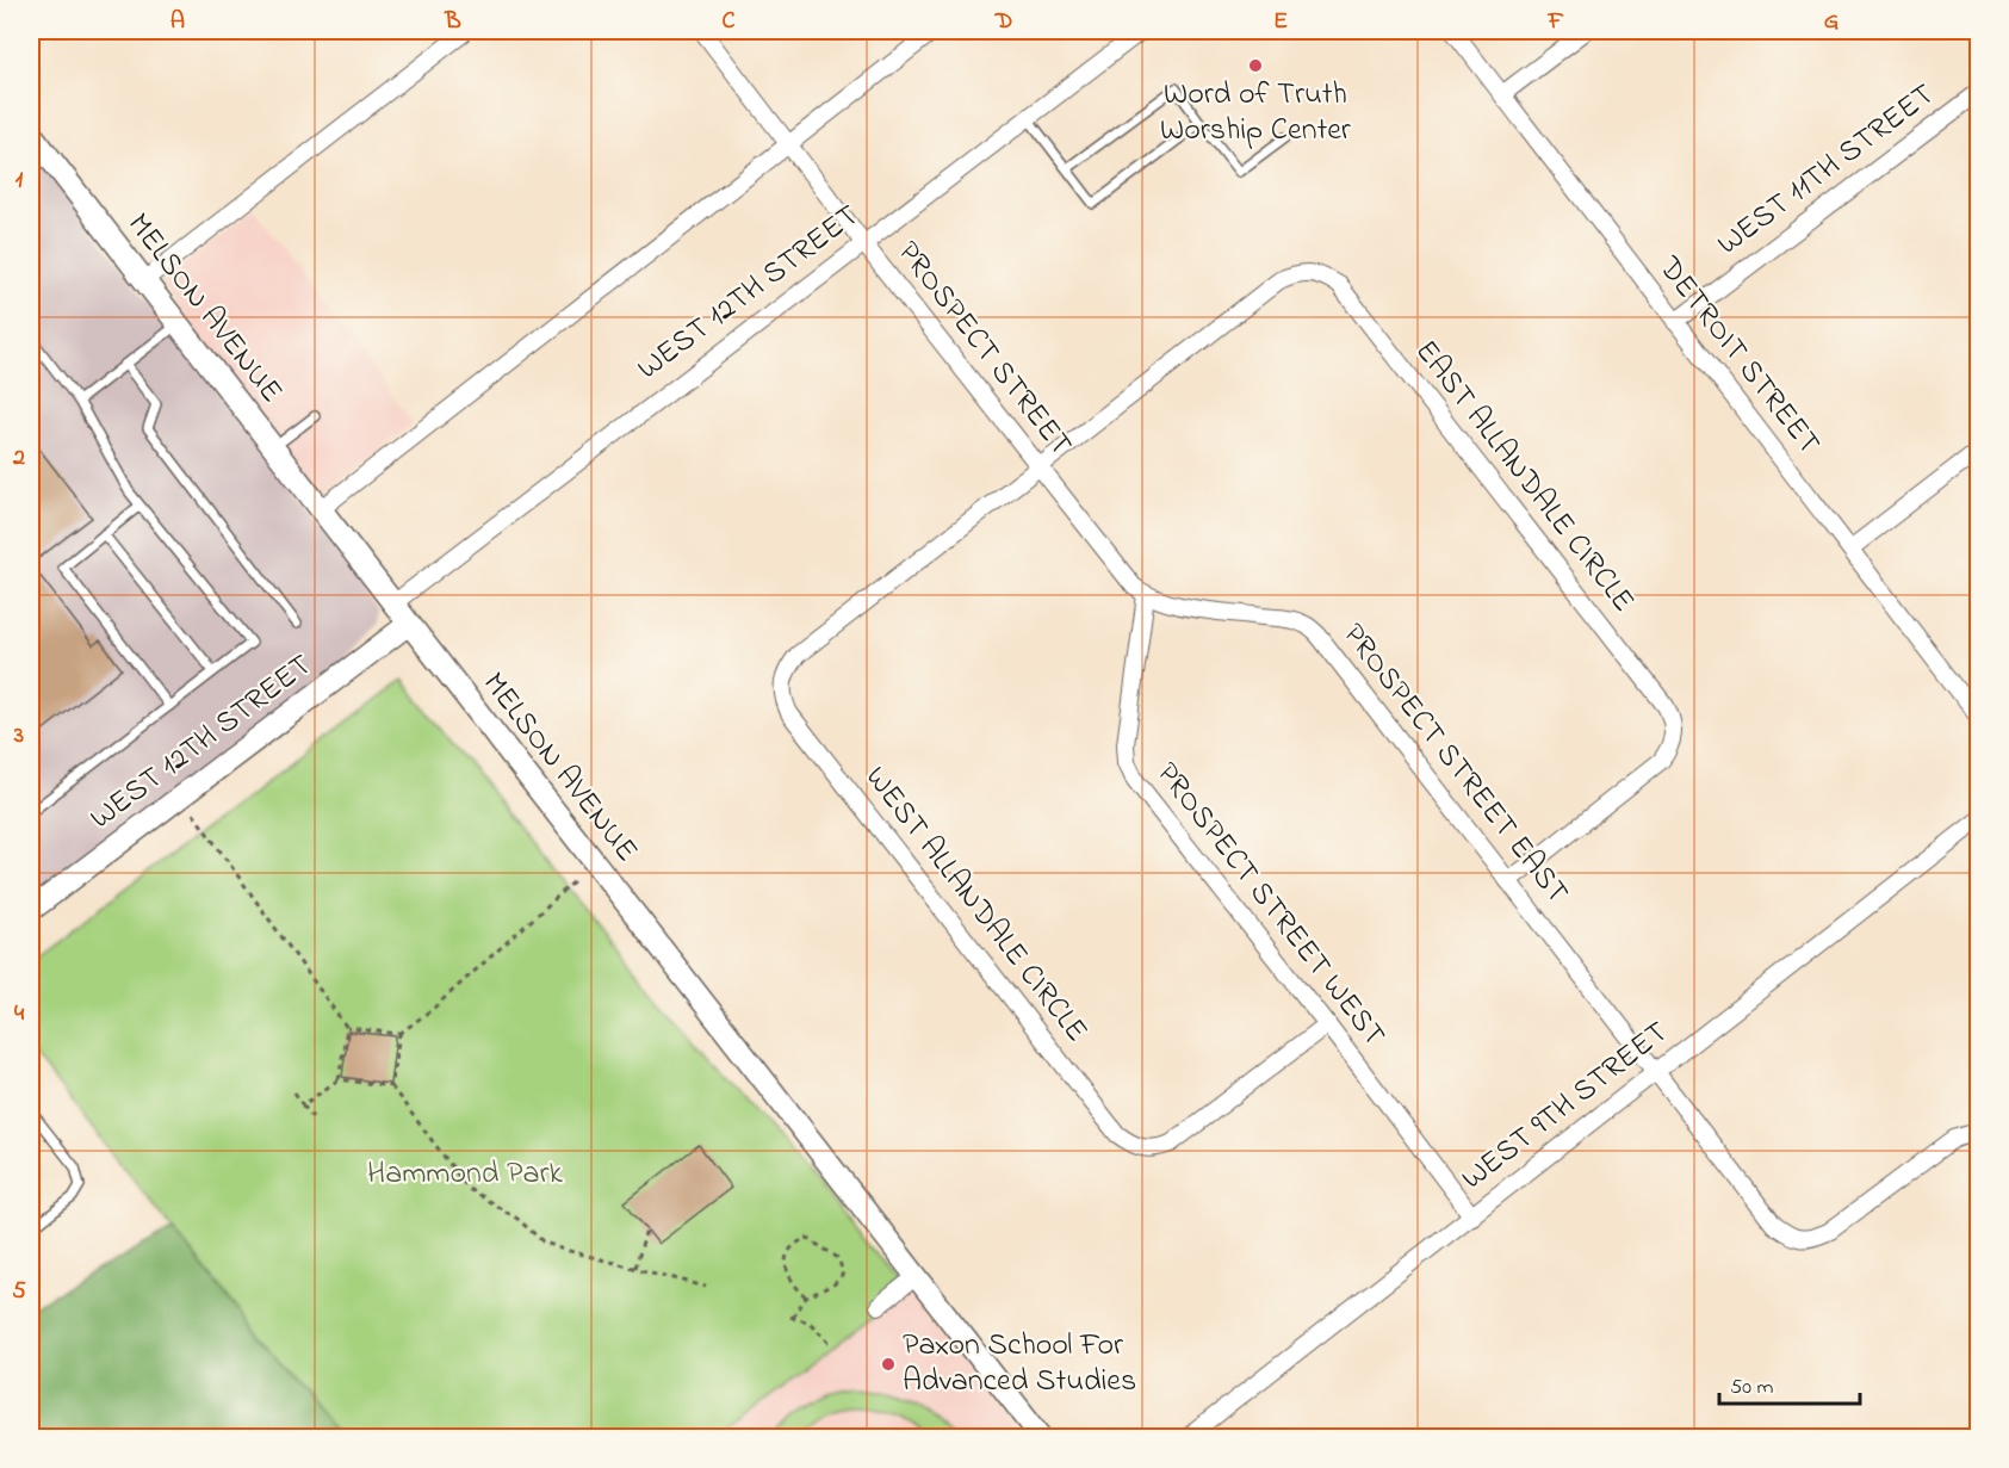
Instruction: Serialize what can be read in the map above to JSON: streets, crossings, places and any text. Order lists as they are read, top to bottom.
{
  "streets": {
    "street": [
      "WEST 11TH STREET",
      "WEST 12TH STREET",
      "MELSON AVENUE",
      "PROSPECT STREET",
      "DETROIT STREET",
      "EAST ALLANDALE CIRCLE",
      "PROSPECT STREET EAST",
      "WEST ALLANDALE CIRCLE",
      "PROSPECT STREET WEST",
      "WEST 9TH STREET"
    ]
  },
  "crossings": [
    ["WEST 11TH STREET", "DETROIT STREET"],
    ["WEST 12TH STREET", "MELSON AVENUE"],
    ["WEST 12TH STREET", "PROSPECT STREET"],
    ["PROSPECT STREET", "EAST ALLANDALE CIRCLE"],
    ["PROSPECT STREET", "PROSPECT STREET EAST"],
    ["PROSPECT STREET", "WEST ALLANDALE CIRCLE"],
    ["PROSPECT STREET", "PROSPECT STREET WEST"],
    ["EAST ALLANDALE CIRCLE", "PROSPECT STREET EAST"],
    ["EAST ALLANDALE CIRCLE", "WEST ALLANDALE CIRCLE"],
    ["PROSPECT STREET EAST", "PROSPECT STREET WEST"],
    ["PROSPECT STREET EAST", "WEST 9TH STREET"],
    ["WEST ALLANDALE CIRCLE", "PROSPECT STREET WEST"],
    ["PROSPECT STREET WEST", "WEST 9TH STREET"]
  ],
  "parks": ["Hammond Park"],
  "places": ["Word of Truth Worship Center", "Paxon School For Advanced Studies"],
  "scale_bar": "50 m",
  "grid": {
    "columns": [
      "A",
      "B",
      "C",
      "D",
      "E",
      "F",
      "G"
    ],
    "rows": [
      "1",
      "2",
      "3",
      "4",
      "5"
    ]
  }
}
